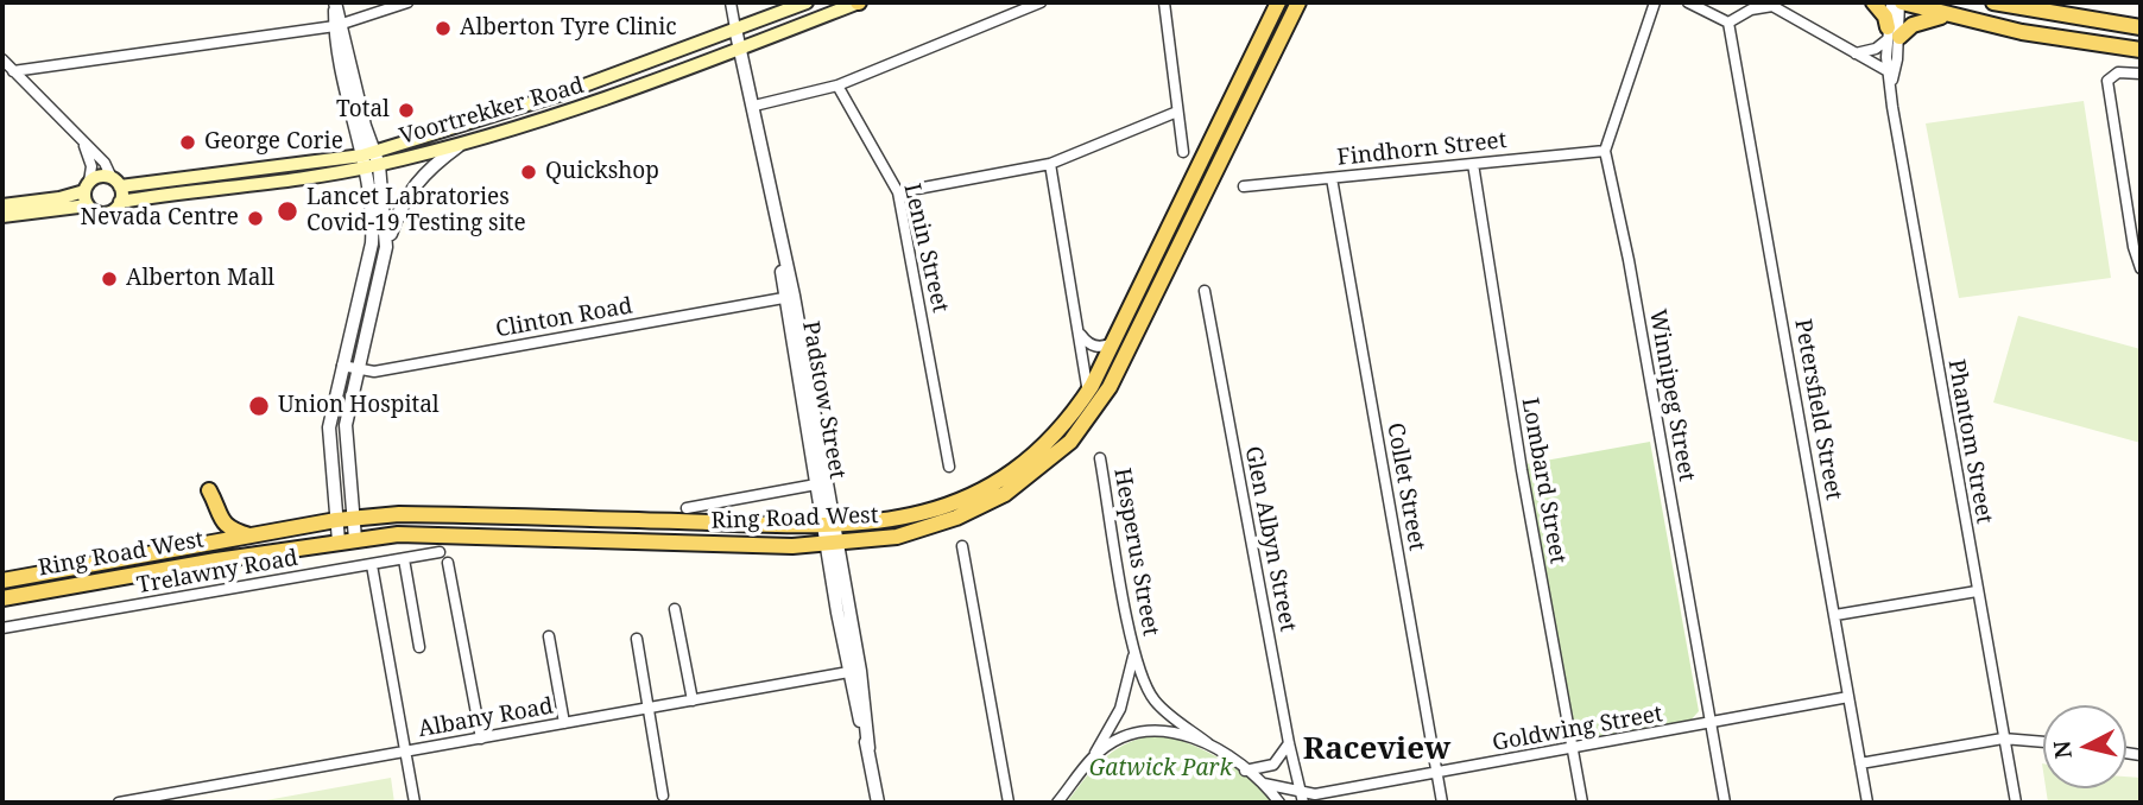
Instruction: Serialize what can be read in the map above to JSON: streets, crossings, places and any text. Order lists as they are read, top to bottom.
{
  "streets": {
    "main road": ["Voortrekker Road", "Ring Road West"],
    "street": [
      "Findhorn Street",
      "Lenin Street",
      "Clinton Road",
      "Winnipeg Street",
      "Padstow Street",
      "Petersfield Street",
      "Phantom Street",
      "Lombard Street",
      "Collet Street",
      "Glen Albyn Street",
      "Hesperus Street",
      "Trelawny Road",
      "Albany Road",
      "Goldwing Street"
    ]
  },
  "crossings": [
    ["Voortrekker Road", "Padstow Street"],
    ["Findhorn Street", "Winnipeg Street"],
    ["Findhorn Street", "Lombard Street"],
    ["Findhorn Street", "Collet Street"],
    ["Clinton Road", "Padstow Street"],
    ["Winnipeg Street", "Goldwing Street"],
    ["Padstow Street", "Ring Road West"],
    ["Padstow Street", "Albany Road"],
    ["Petersfield Street", "Goldwing Street"],
    ["Lombard Street", "Goldwing Street"],
    ["Collet Street", "Goldwing Street"],
    ["Glen Albyn Street", "Goldwing Street"]
  ],
  "districts": ["Raceview"],
  "parks": ["Gatwick Park"],
  "places": [
    "Alberton Tyre Clinic",
    "Total",
    "George Corie",
    "Quickshop",
    "Lancet Labratories Covid-19 Testing site",
    "Nevada Centre",
    "Alberton Mall",
    "Union Hospital"
  ],
  "north": "left"
}
